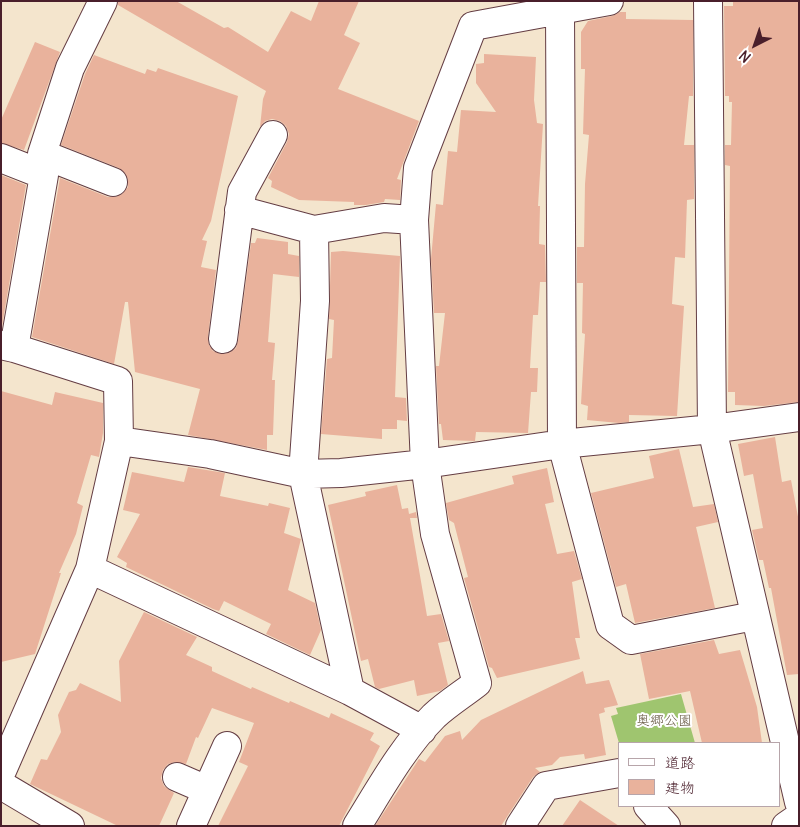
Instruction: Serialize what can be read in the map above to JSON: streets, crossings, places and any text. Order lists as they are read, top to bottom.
{
  "parks": ["奥郷公園"],
  "legend": ["道路", "建物"],
  "north": "bottom left"
}
